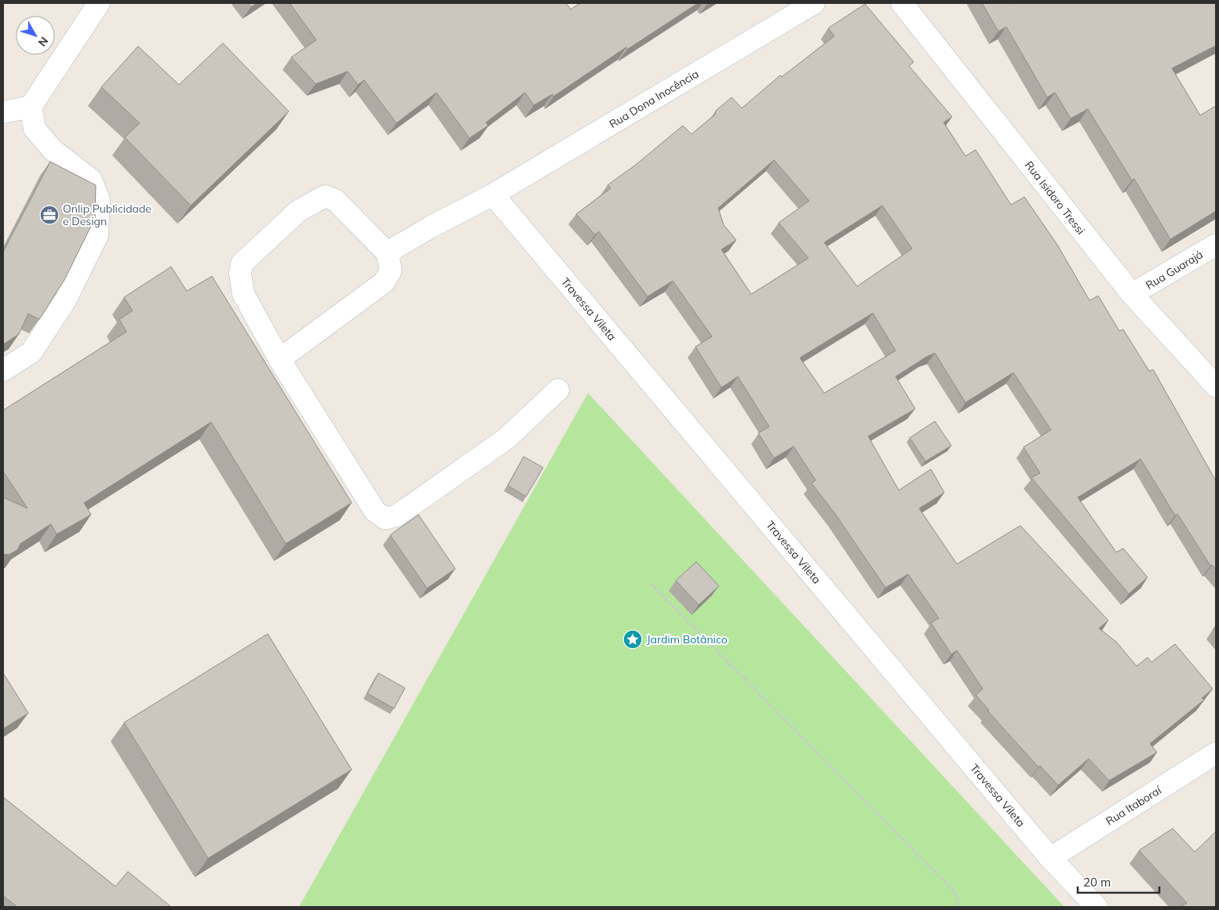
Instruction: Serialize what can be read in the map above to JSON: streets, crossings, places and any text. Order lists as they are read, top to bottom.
{
  "streets": {
    "street": [
      "Rua Dona Inocência",
      "Rua Isidoro Tressi",
      "Rua Guarajá",
      "Travessa Vileta",
      "Rua Itaboraí"
    ]
  },
  "crossings": [
    ["Rua Dona Inocência", "Travessa Vileta"],
    ["Rua Isidoro Tressi", "Rua Guarajá"],
    ["Travessa Vileta", "Rua Itaboraí"]
  ],
  "places": {
    "office": ["Onlip Publicidade e Design"],
    "place": ["Jardim Botânico"]
  },
  "scale_bar": "20 m",
  "north": "bottom right"
}
